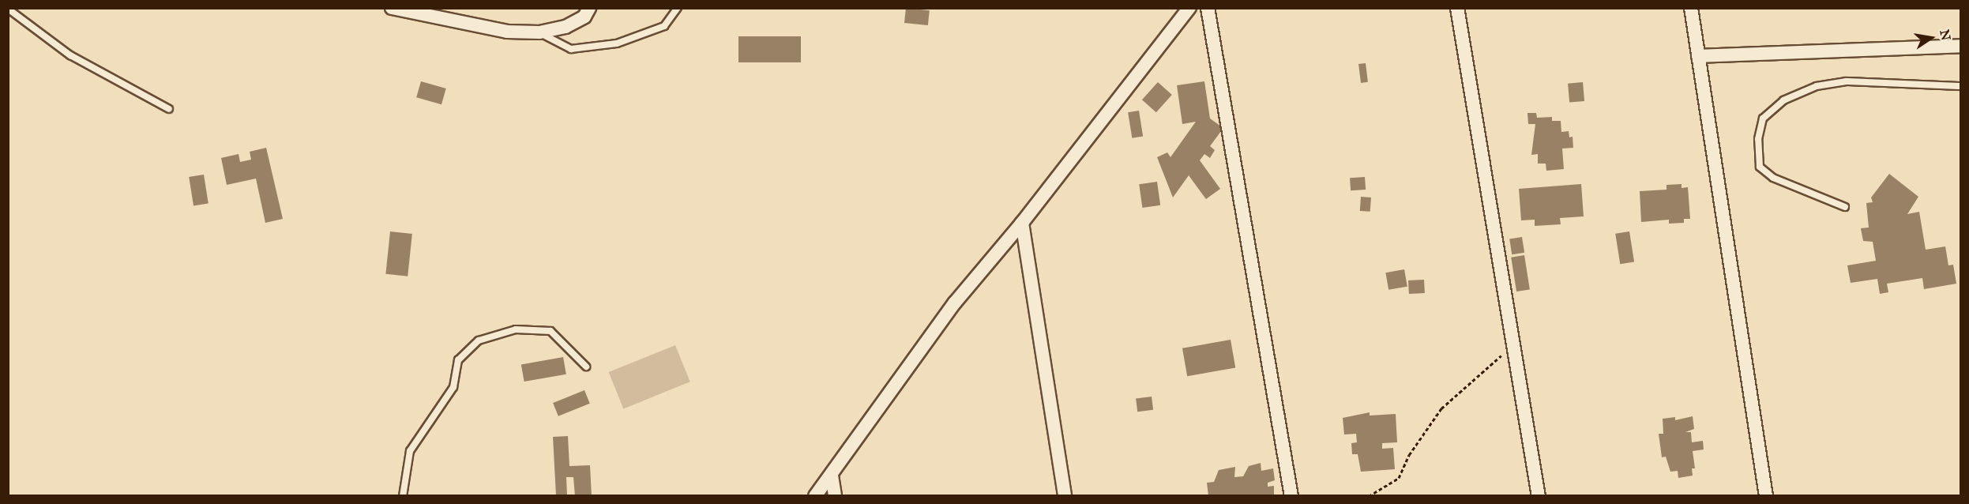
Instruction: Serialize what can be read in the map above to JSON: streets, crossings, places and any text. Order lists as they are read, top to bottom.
{
  "north": "right"
}
